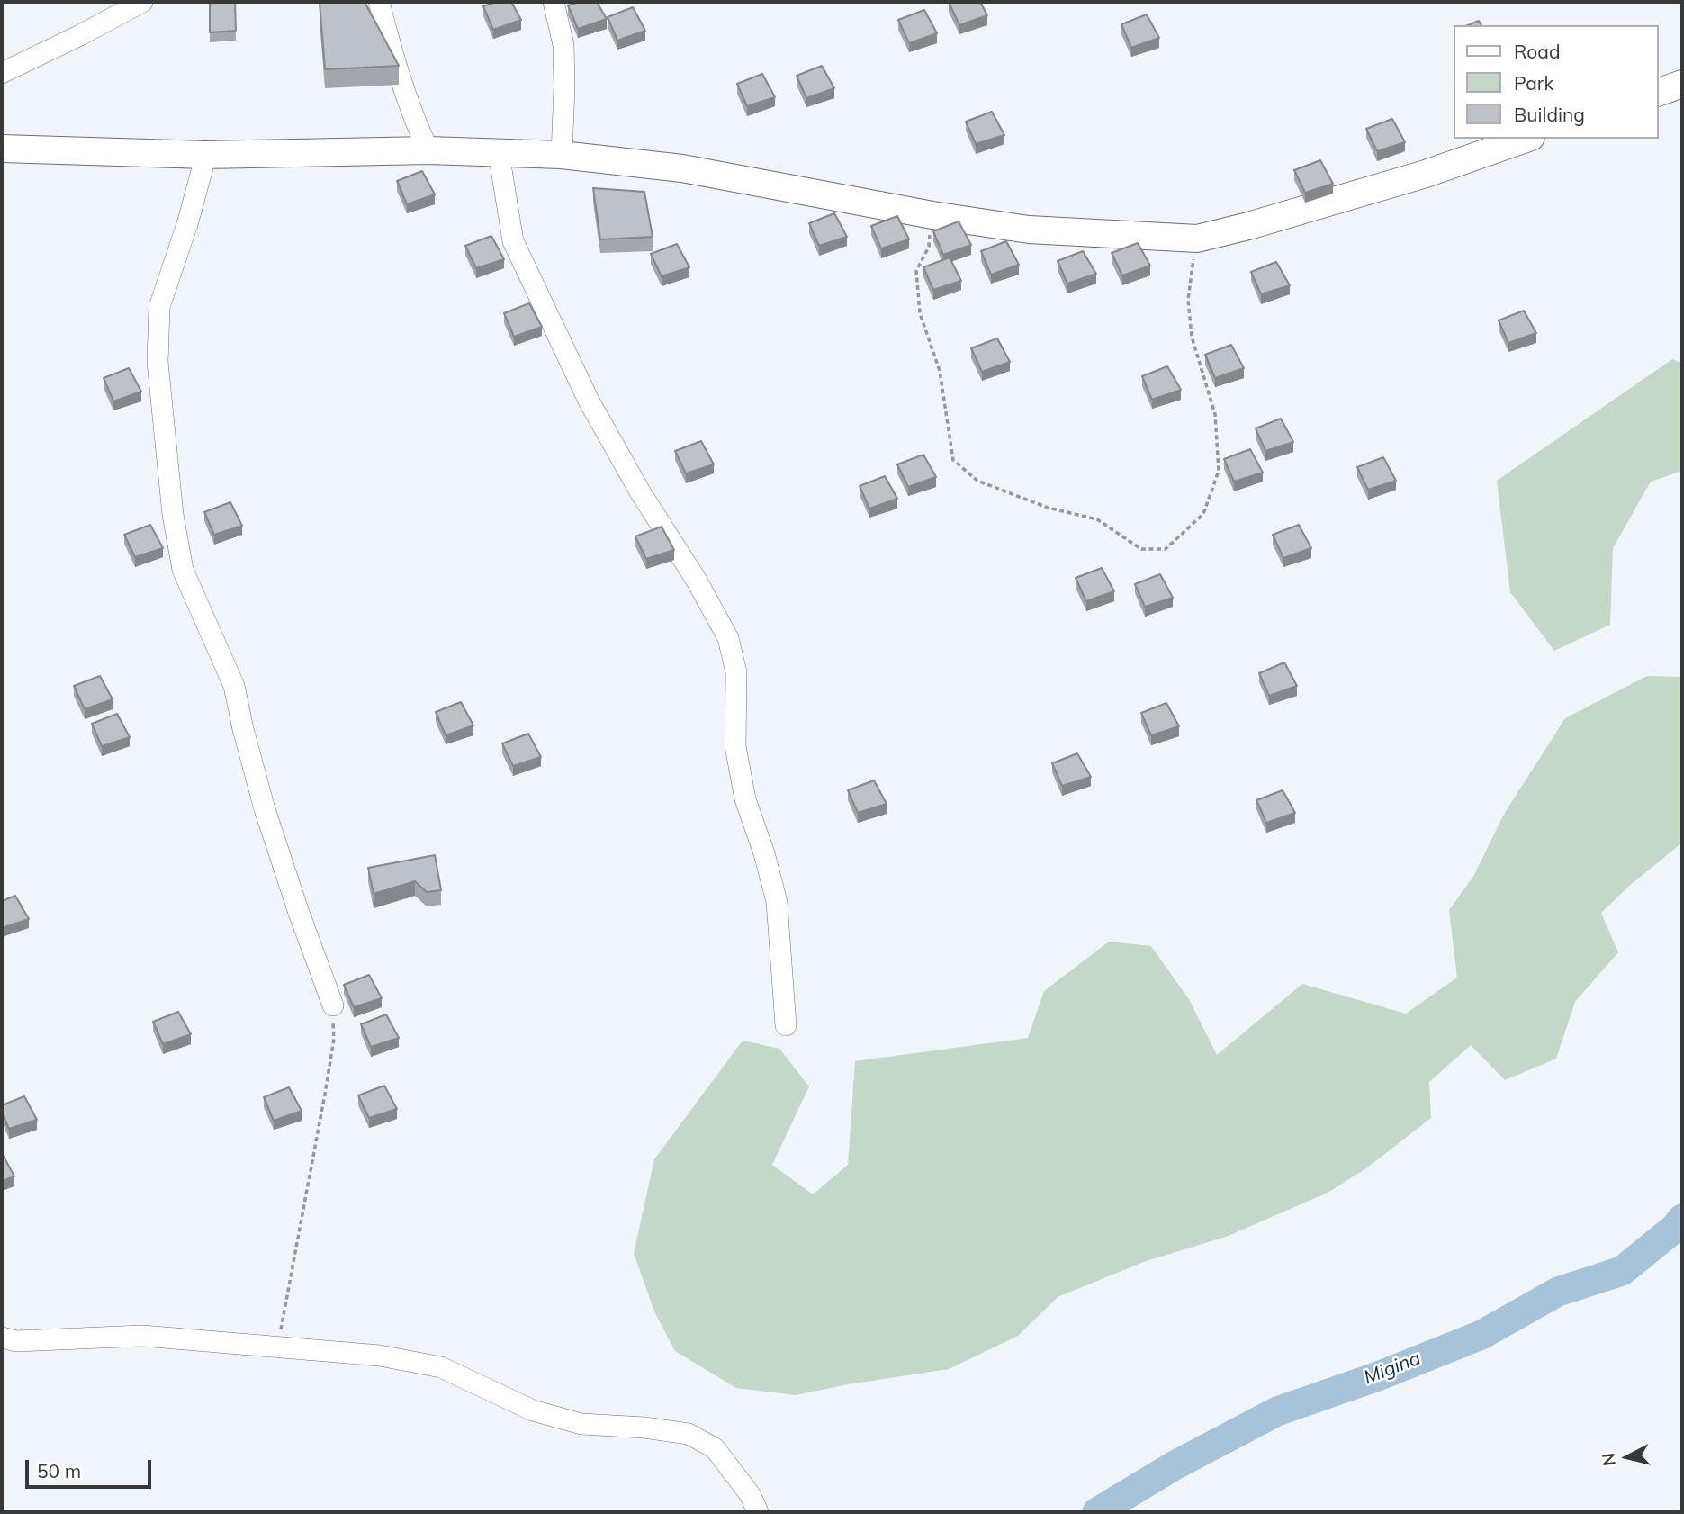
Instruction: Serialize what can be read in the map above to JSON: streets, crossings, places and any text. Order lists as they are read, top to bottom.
{
  "water": ["Migina"],
  "legend": ["Road", "Park", "Building"],
  "scale_bar": "50 m",
  "north": "left"
}
